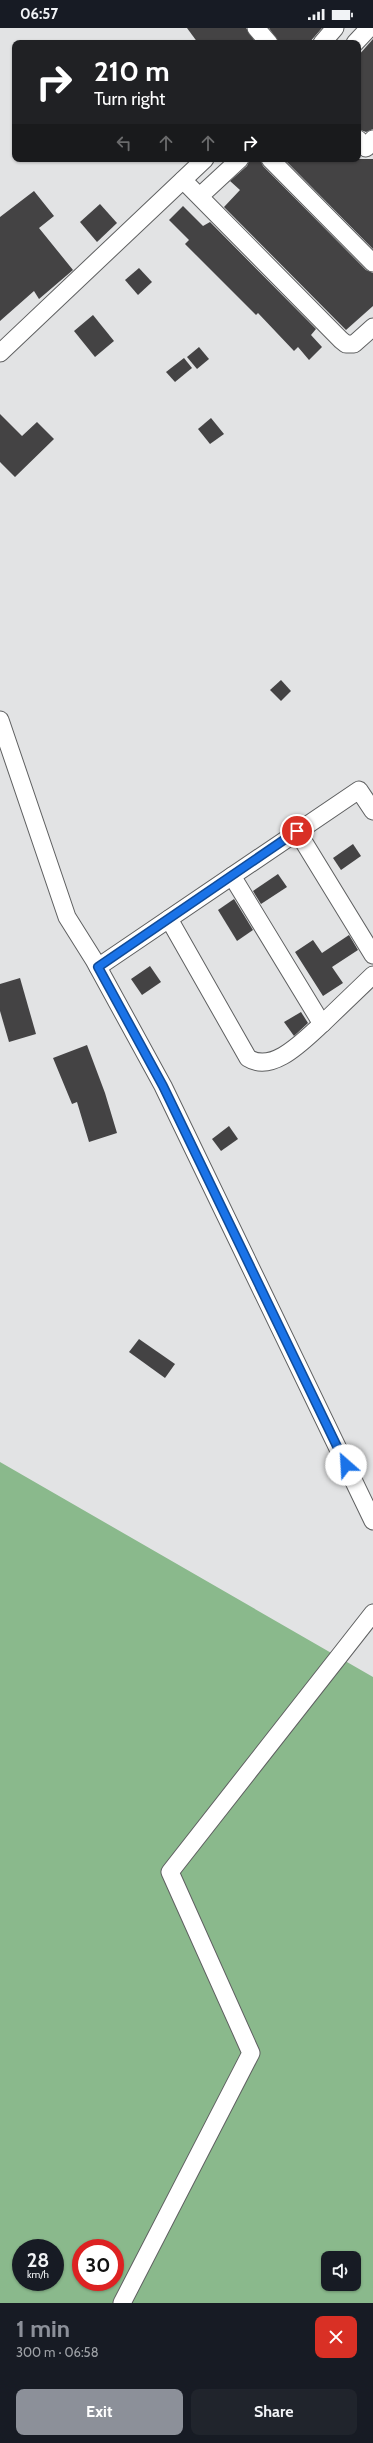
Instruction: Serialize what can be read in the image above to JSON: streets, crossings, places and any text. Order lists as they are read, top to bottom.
{
  "page": {
    "status": "06:57",
    "turn": ["210 m", "Turn right"],
    "speed": "28 km/h",
    "limit": "30",
    "heading": ["1 min", "300 m · 06:58"],
    "buttons": ["Exit", "Share"]
  }
}
